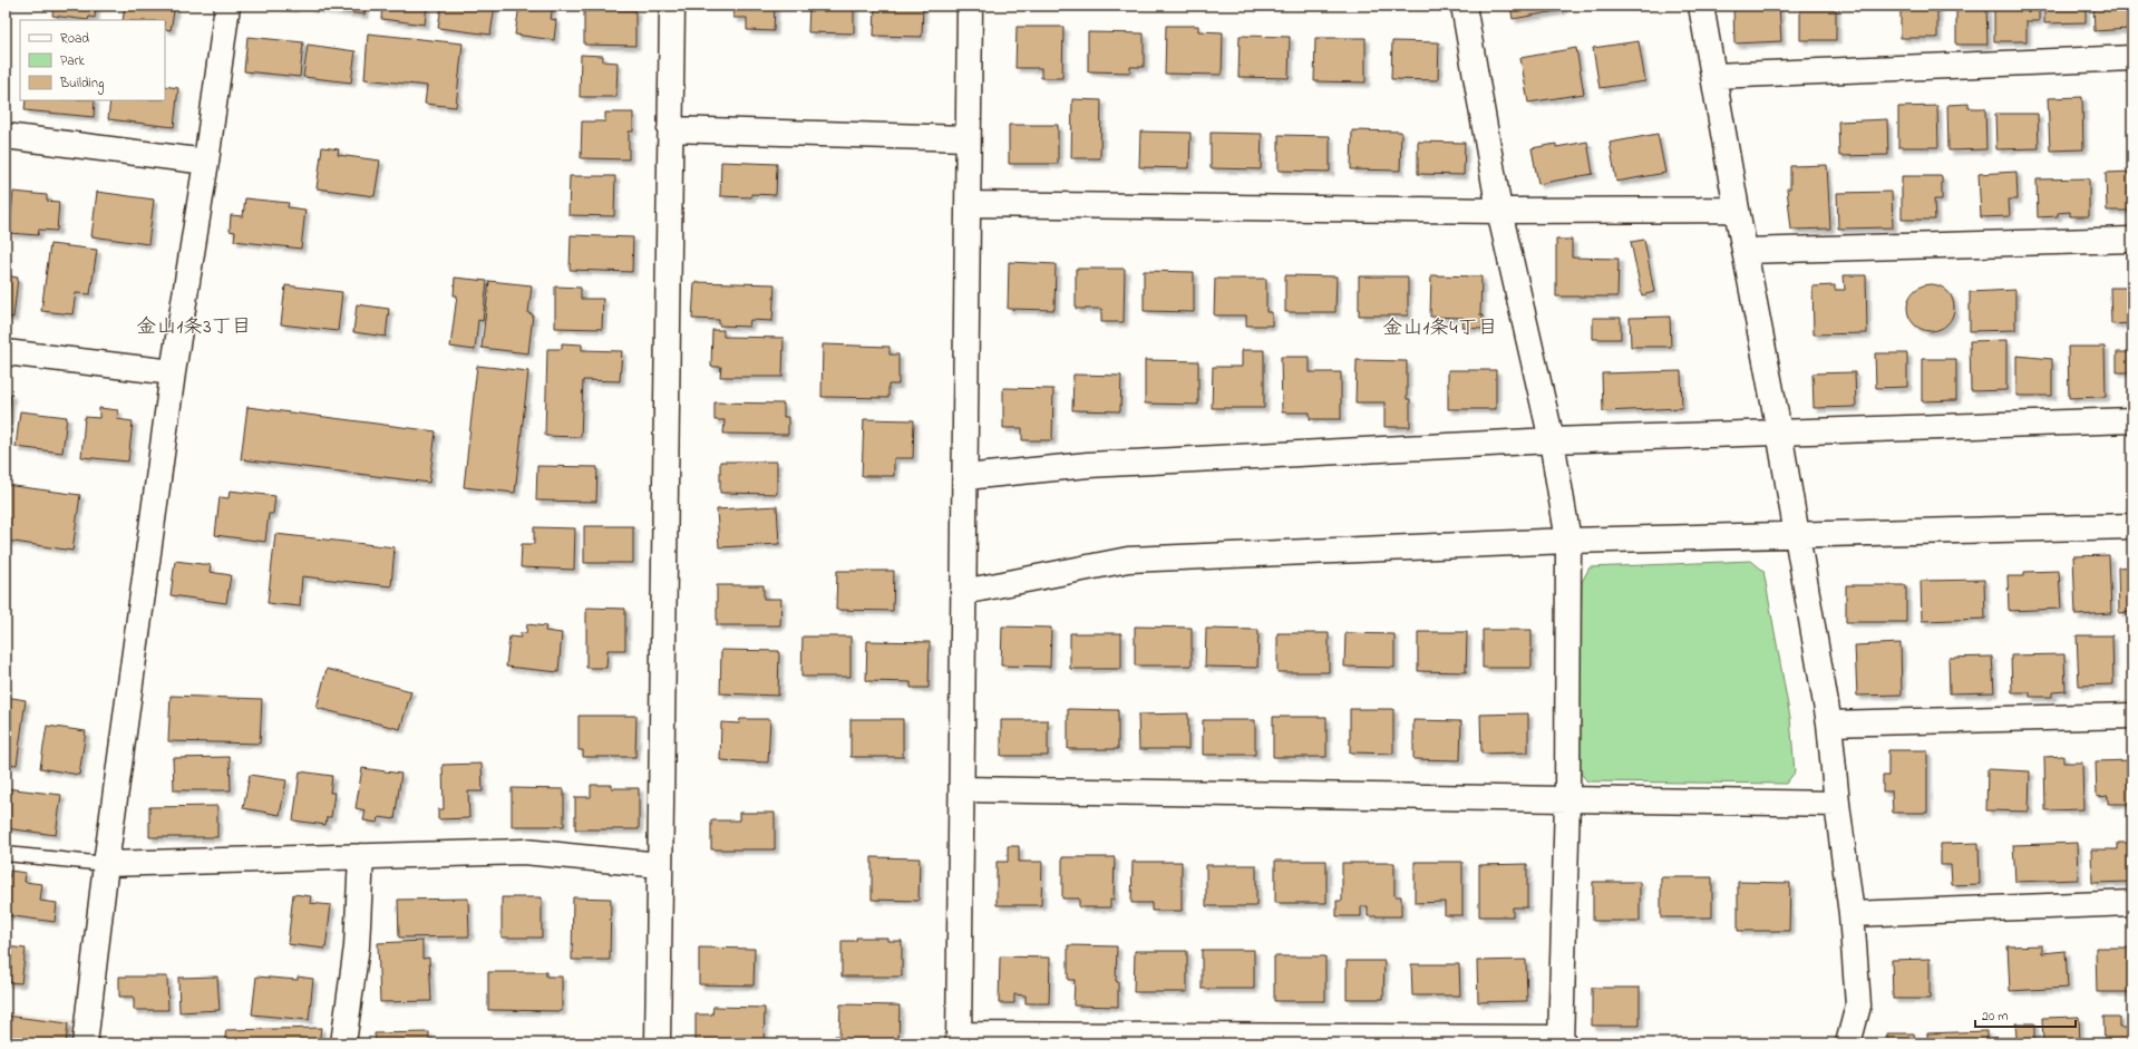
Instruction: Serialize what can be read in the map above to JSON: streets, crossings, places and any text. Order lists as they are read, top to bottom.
{
  "districts": ["金山1条3丁目", "金山1条4丁目"],
  "legend": ["Road", "Park", "Building"],
  "scale_bar": "20 m"
}
